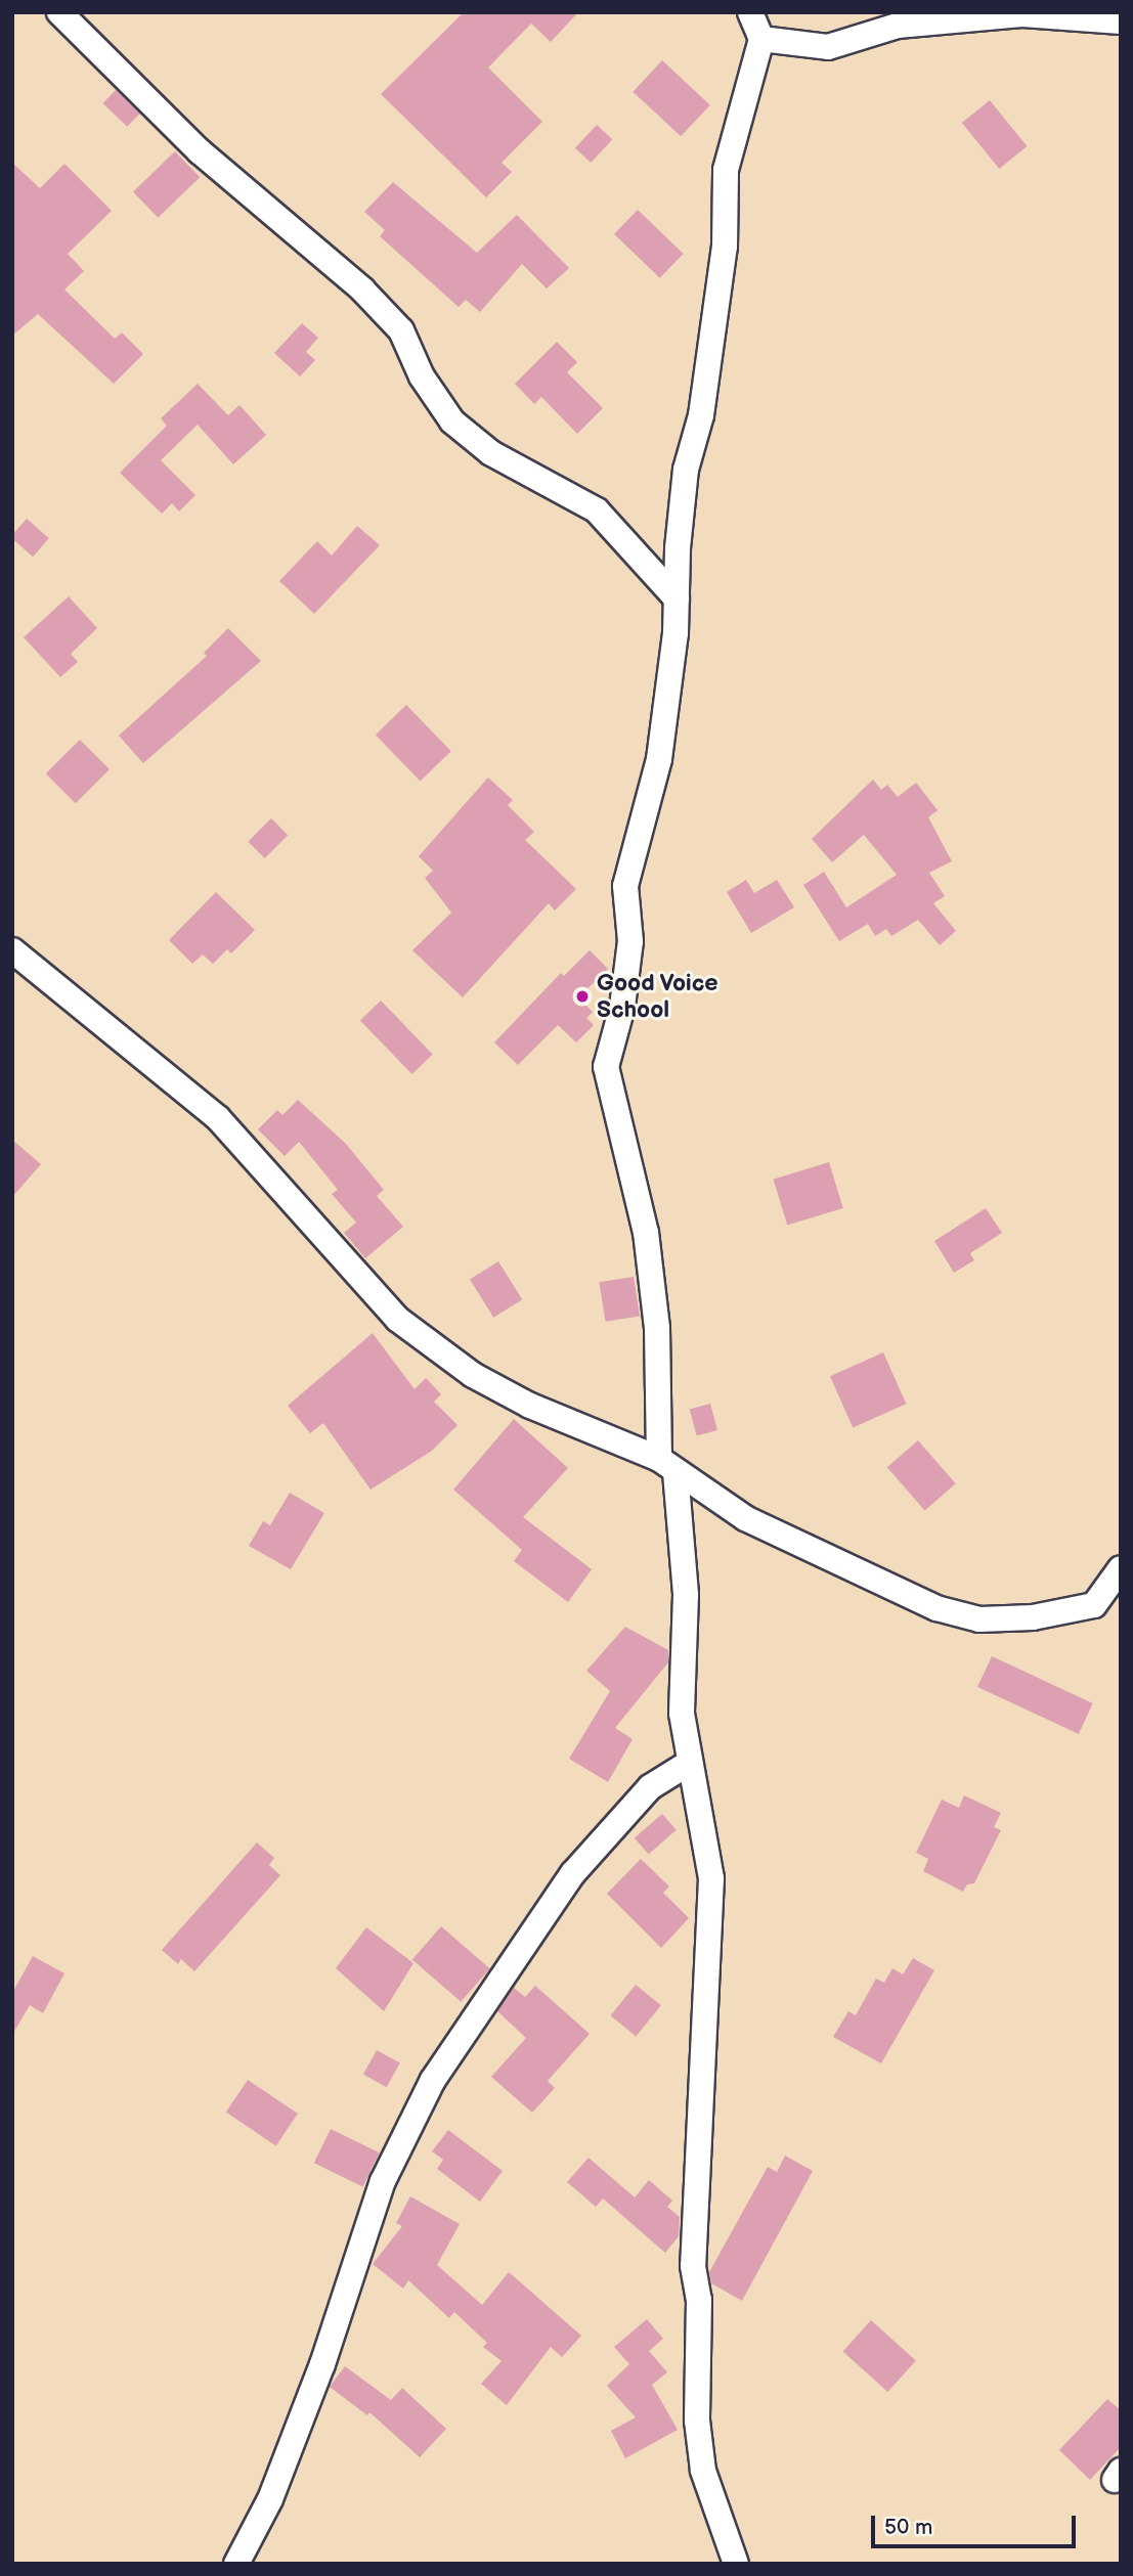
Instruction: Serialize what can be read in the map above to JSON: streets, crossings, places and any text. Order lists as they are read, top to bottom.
{
  "places": ["Good Voice School"],
  "scale_bar": "50 m"
}
